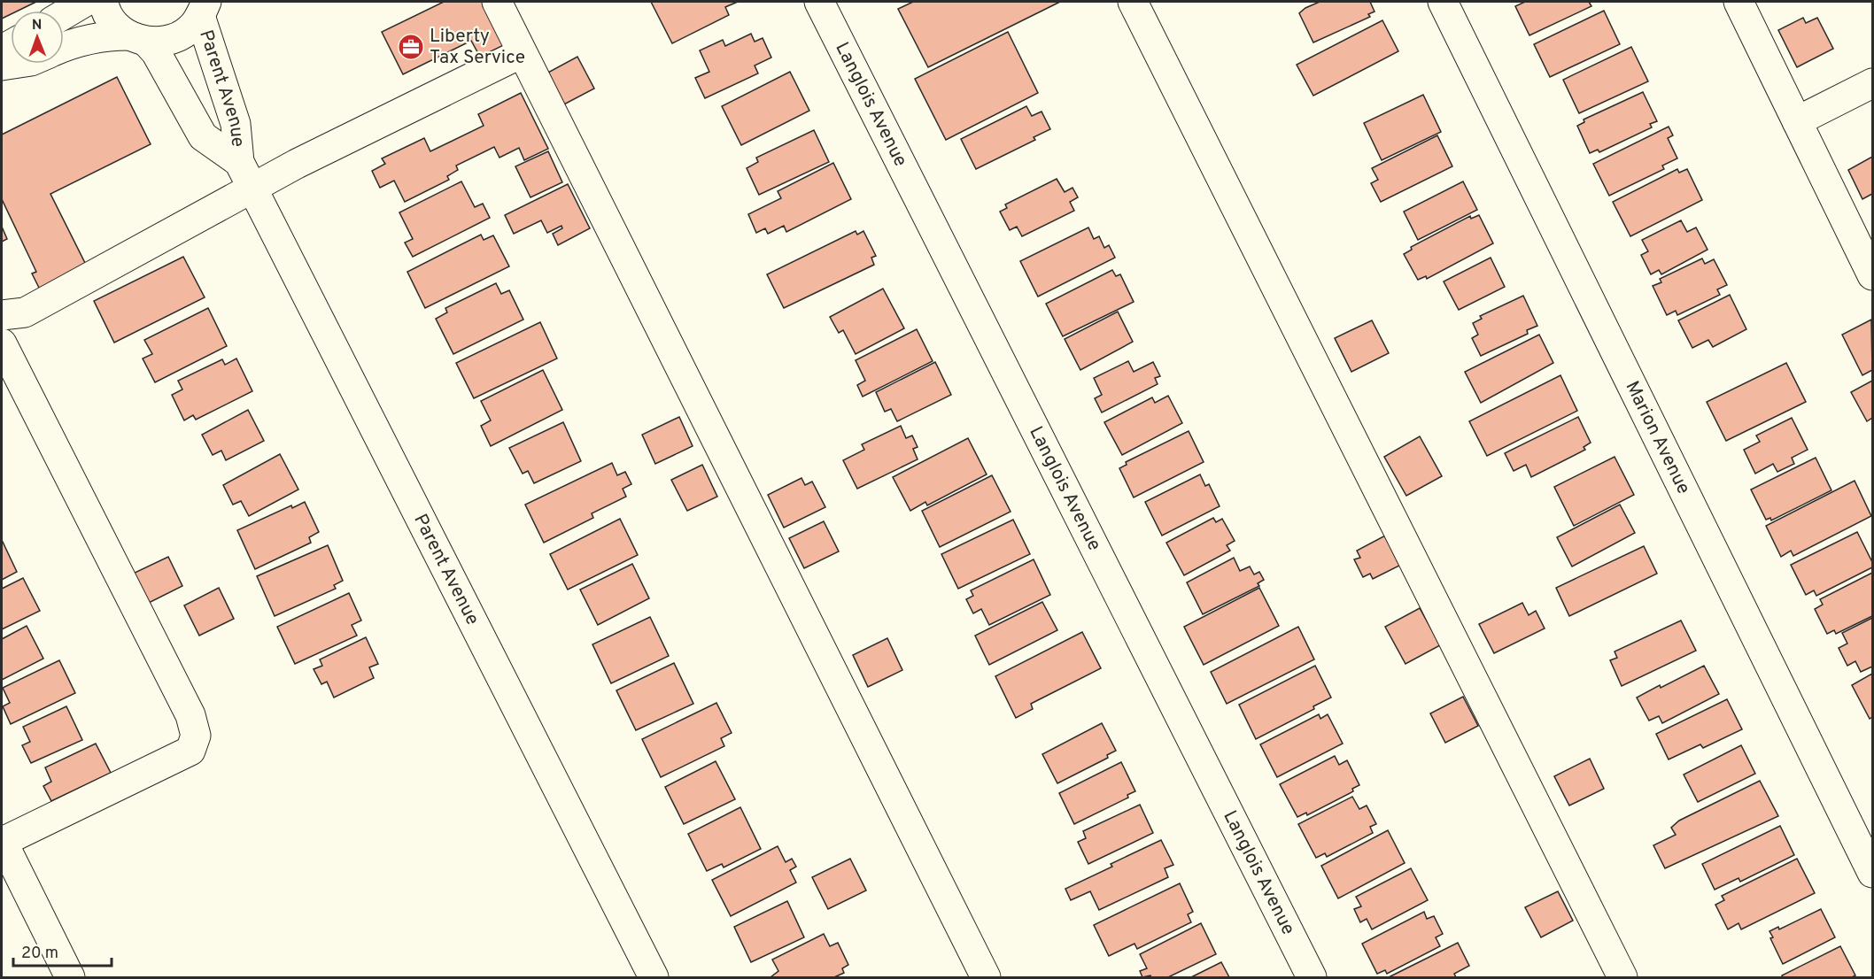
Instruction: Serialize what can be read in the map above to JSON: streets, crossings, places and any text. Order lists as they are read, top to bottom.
{
  "streets": {
    "street": ["Parent Avenue", "Langlois Avenue", "Marion Avenue"]
  },
  "places": {
    "office": ["Liberty Tax Service"]
  },
  "scale_bar": "20 m",
  "north": "top"
}
